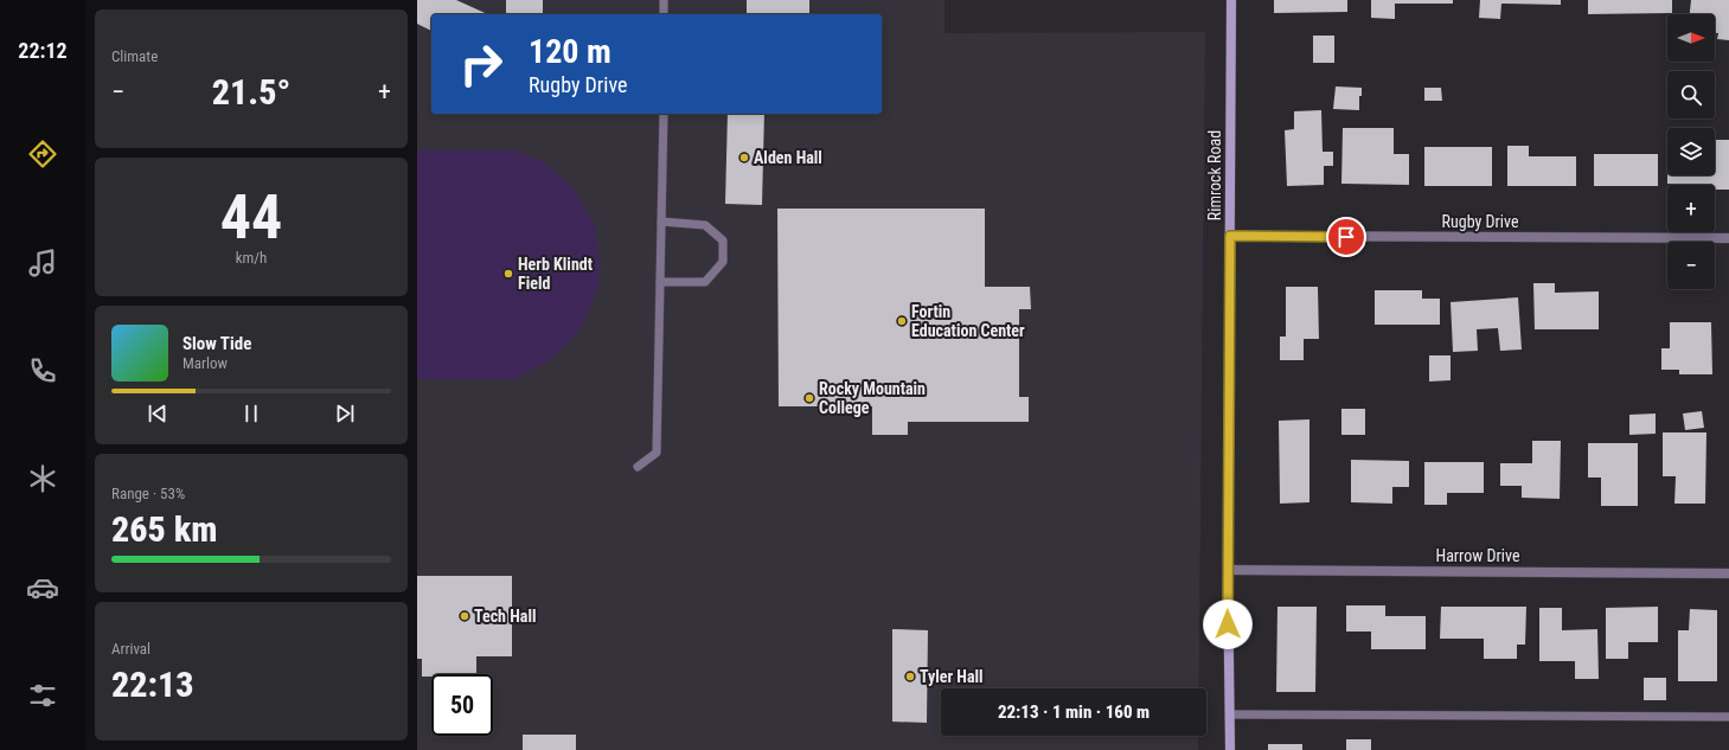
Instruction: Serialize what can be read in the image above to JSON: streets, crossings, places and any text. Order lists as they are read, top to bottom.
{
  "streets": {
    "main road": ["Rimrock Road"],
    "street": ["Rugby Drive", "Harrow Drive"]
  },
  "crossings": [
    ["Rimrock Road", "Rugby Drive"],
    ["Rimrock Road", "Harrow Drive"]
  ],
  "places": [
    "Alden Hall",
    "Herb Klindt Field",
    "Fortin Education Center",
    "Rocky Mountain College",
    "Tech Hall",
    "Tyler Hall"
  ],
  "north": "right",
  "page": {
    "tabs": "22:12",
    "tile": [
      "Climate",
      ["44", "km/h"],
      ["Range · 53%", "265 km"],
      ["Arrival", "22:13"]
    ],
    "map_buttons": ["+", "−"],
    "turn": ["120 m", "Rugby Drive"],
    "heat": ["−", "21.5°", "+"],
    "song": ["Slow Tide", "Marlow"],
    "limit": "50",
    "trip": "22:13 · 1 min · 160 m"
  }
}
